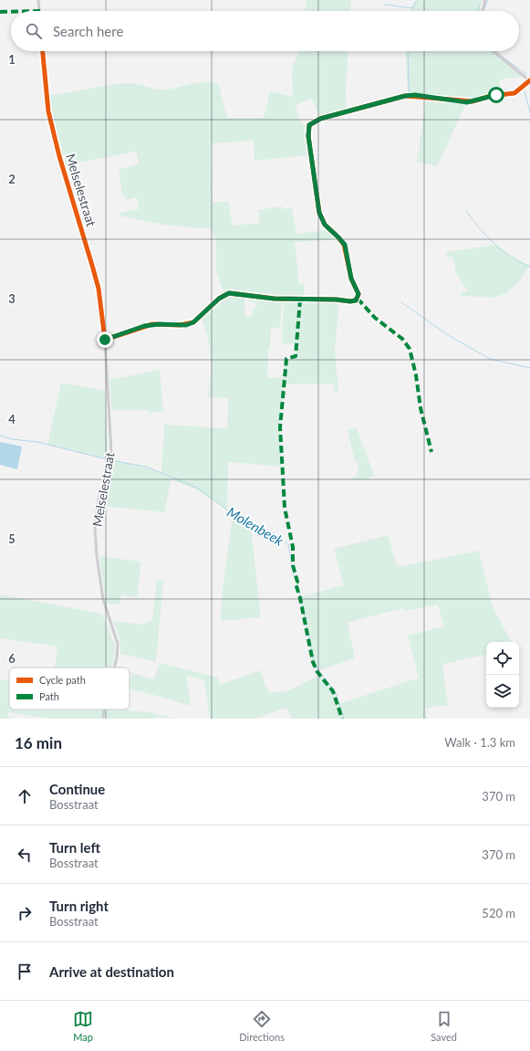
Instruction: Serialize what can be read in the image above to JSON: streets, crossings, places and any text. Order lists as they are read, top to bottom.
{
  "streets": {
    "street": ["Melselestraat"]
  },
  "water": ["Molenbeek"],
  "legend": ["Cycle path", "Path"],
  "page": {
    "search": "Search here",
    "heading": ["16 min", "Walk · 1.3 km"],
    "list": [
      ["Continue", "Bosstraat", "370 m"],
      ["Turn left", "Bosstraat", "370 m"],
      ["Turn right", "Bosstraat", "520 m"],
      "Arrive at destination"
    ],
    "nav": ["Map", "Directions", "Saved"]
  },
  "grid": {
    "rows": [
      "1",
      "2",
      "3",
      "4",
      "5",
      "6"
    ]
  }
}
